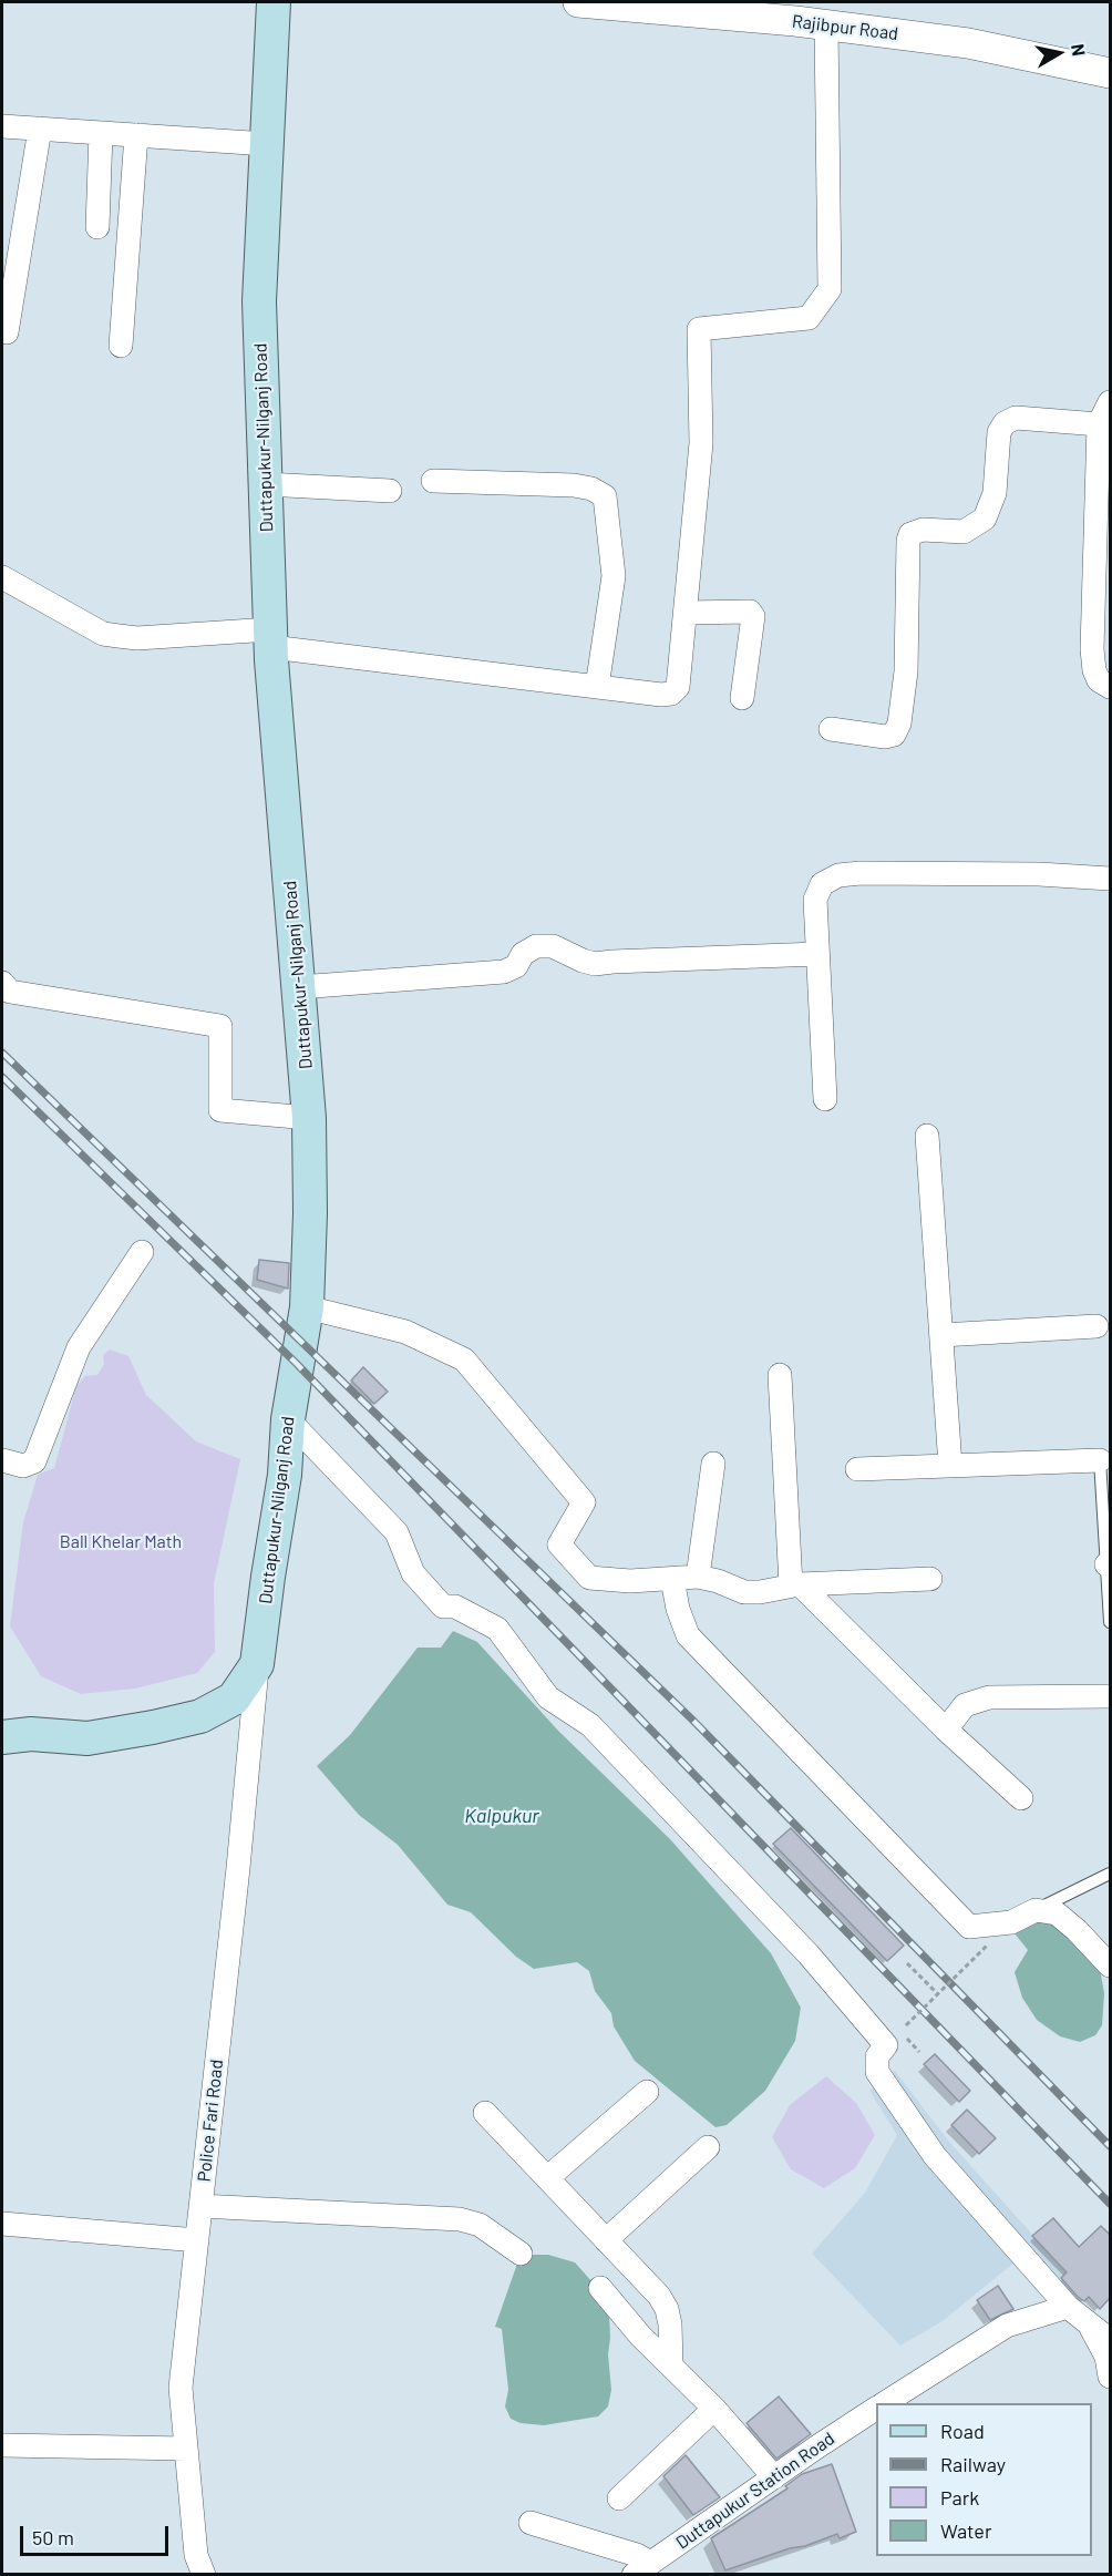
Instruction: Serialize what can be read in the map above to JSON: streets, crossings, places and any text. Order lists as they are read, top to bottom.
{
  "streets": {
    "main road": ["Duttapukur-Nilganj Road"],
    "street": ["Rajibpur Road", "Police Fari Road", "Duttapukur Station Road"]
  },
  "crossings": [
    ["Duttapukur-Nilganj Road", "Police Fari Road"]
  ],
  "water": ["Kalpukur"],
  "parks": ["Ball Khelar Math"],
  "legend": [
    "Road",
    "Railway",
    "Park",
    "Water"
  ],
  "scale_bar": "50 m",
  "north": "right"
}
